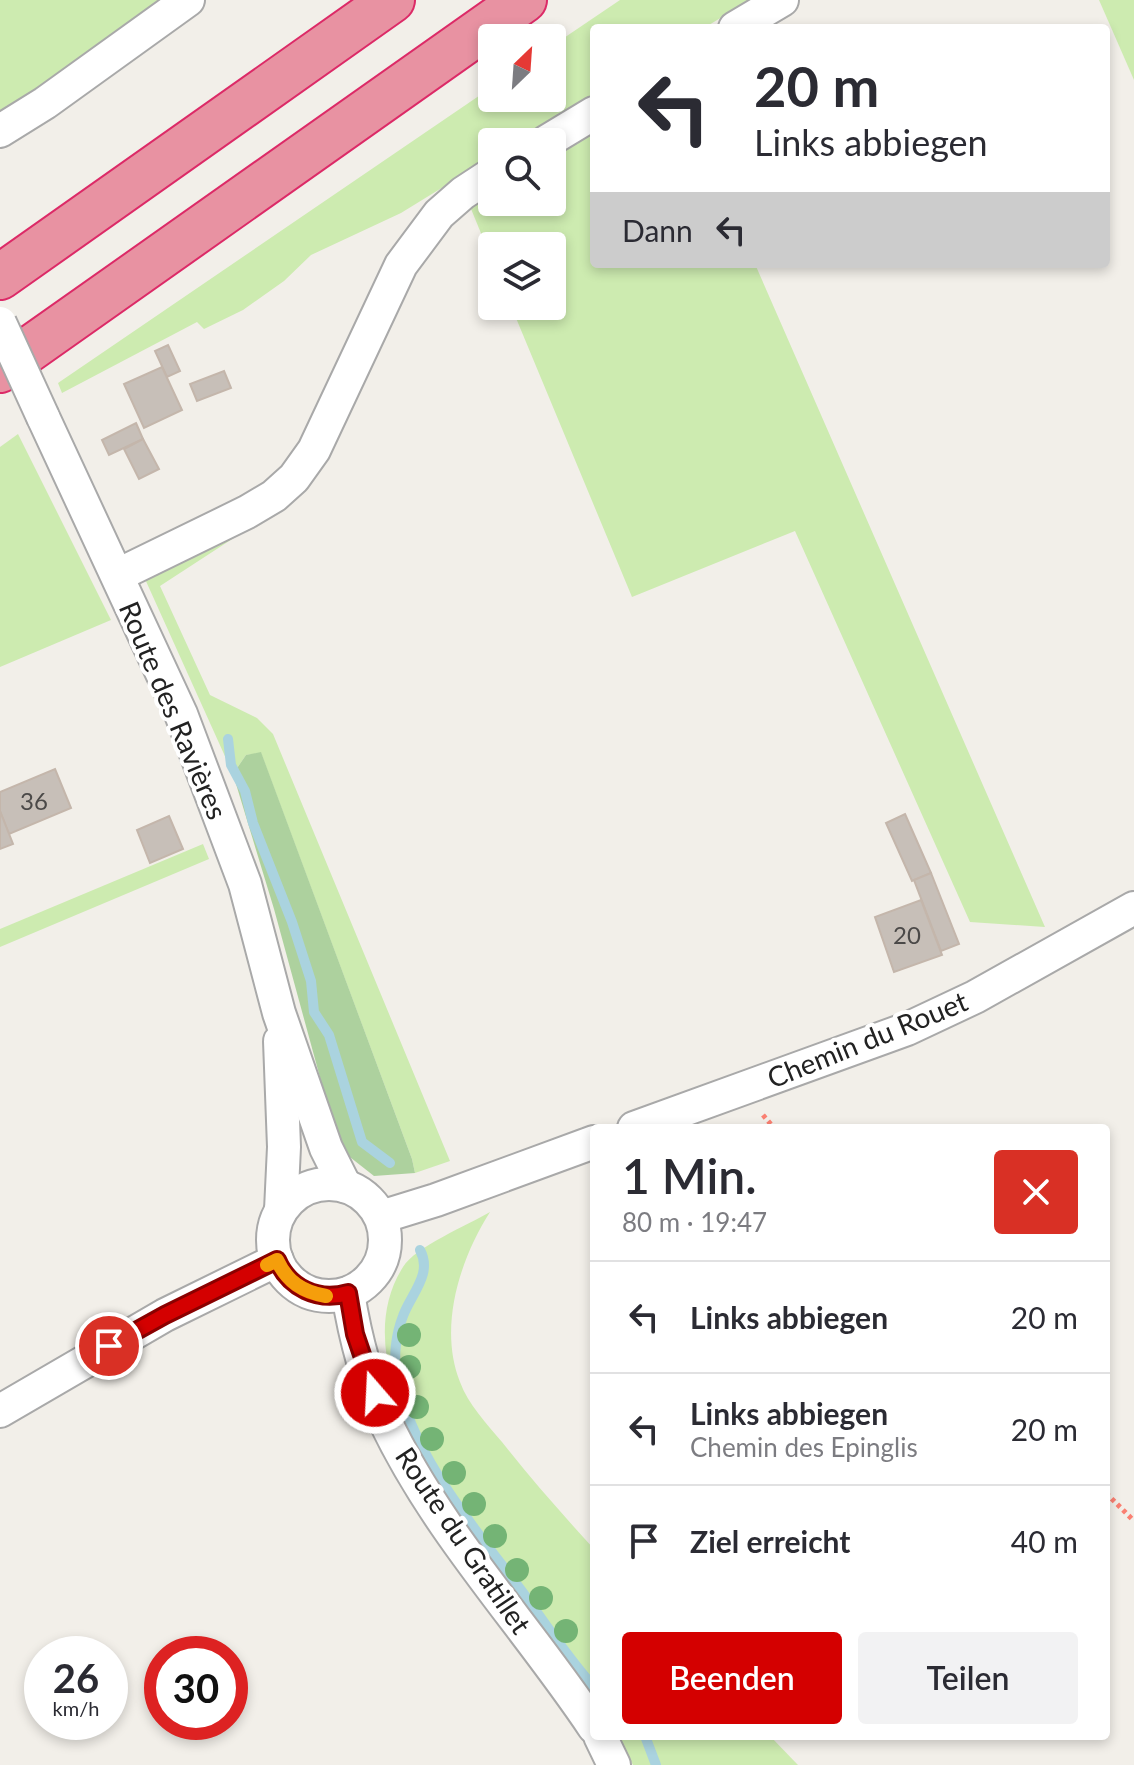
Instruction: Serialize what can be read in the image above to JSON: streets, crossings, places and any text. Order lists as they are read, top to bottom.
{
  "streets": {
    "street": ["Route des Ravières", "Chemin du Rouet", "Route du Gratillet"]
  },
  "crossings": [
    ["Route des Ravières", "Route du Gratillet"]
  ],
  "house_numbers": ["36", "20"],
  "north": "top right",
  "page": {
    "turn": ["20 m", "Links abbiegen"],
    "then": "Dann",
    "heading": ["1 Min.", "80 m · 19:47"],
    "list": [
      {
        "name": "Links abbiegen",
        "value": "20 m"
      },
      {
        "name": "Links abbiegen",
        "note": "Chemin des Epinglis",
        "value": "20 m"
      },
      {
        "name": "Ziel erreicht",
        "value": "40 m"
      }
    ],
    "buttons": ["Beenden", "Teilen"],
    "speed": "26 km/h",
    "limit": "30"
  }
}
